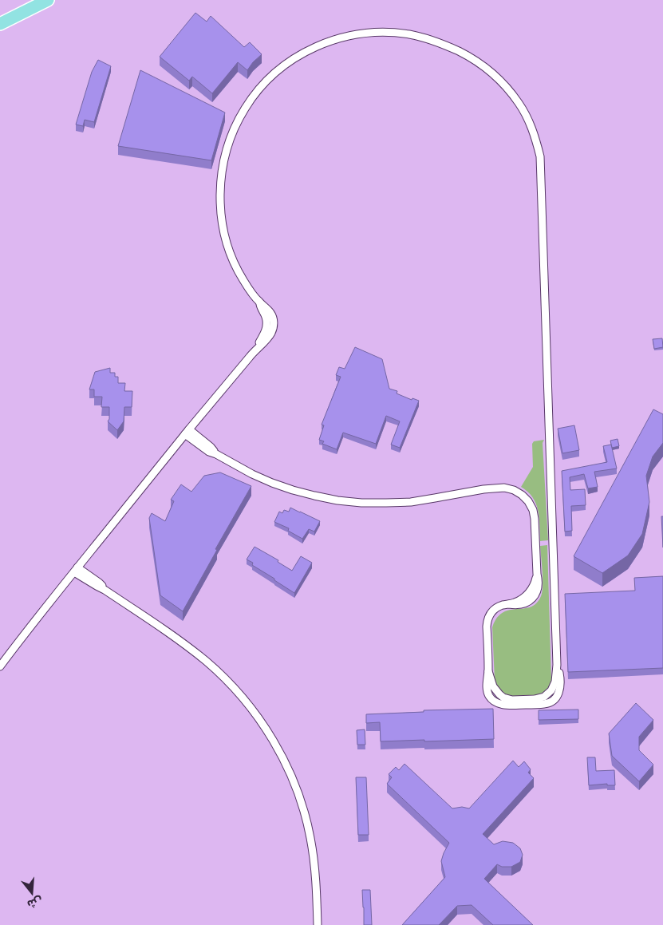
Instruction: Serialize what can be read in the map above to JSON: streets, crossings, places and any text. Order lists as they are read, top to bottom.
{
  "north": "bottom"
}
